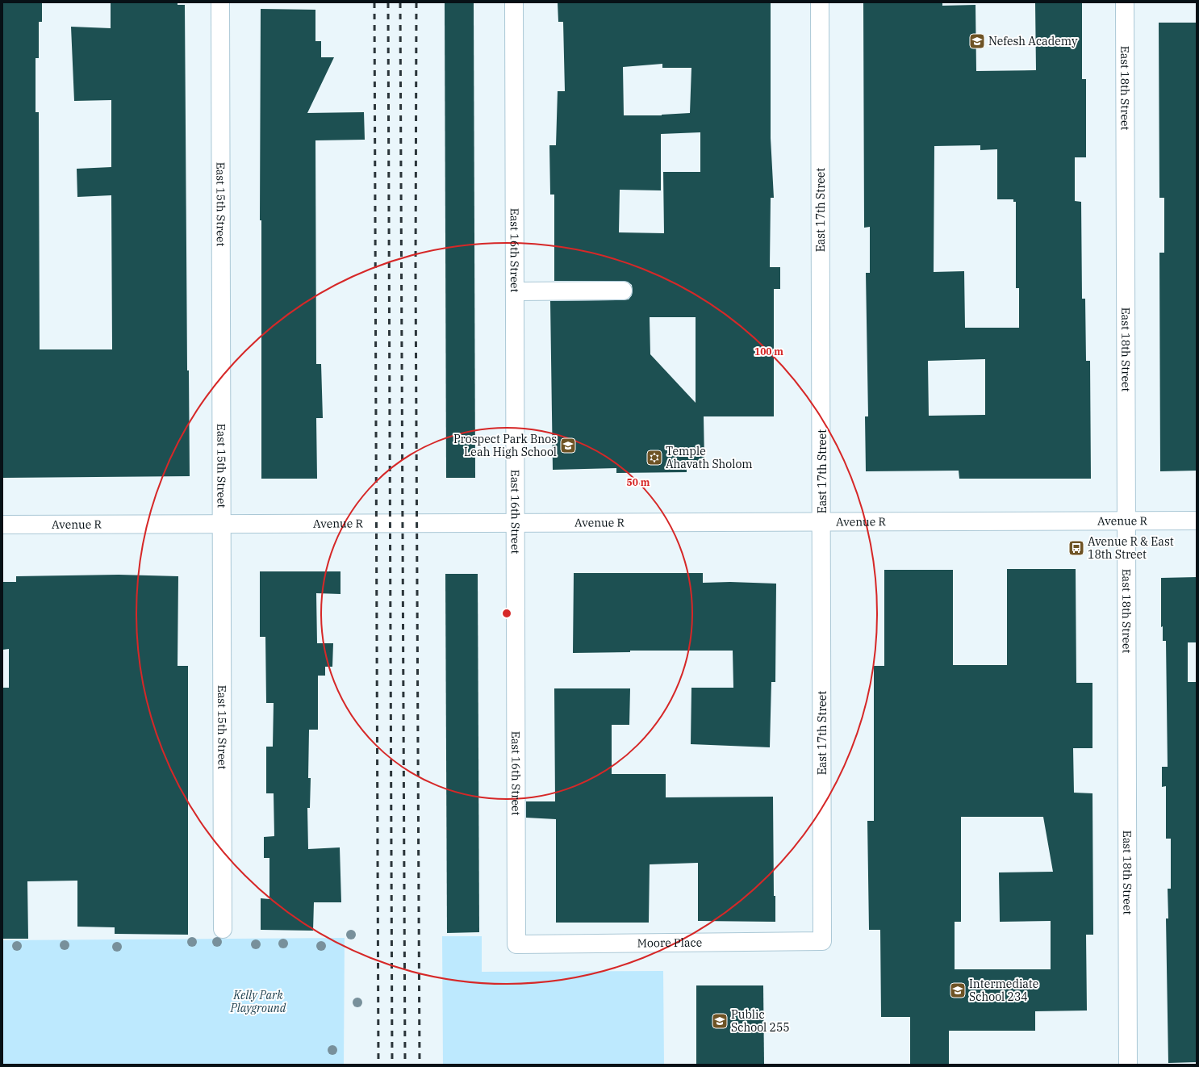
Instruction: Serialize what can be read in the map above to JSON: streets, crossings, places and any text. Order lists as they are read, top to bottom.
{
  "streets": {
    "street": [
      "East 18th Street",
      "East 15th Street",
      "East 17th Street",
      "East 16th Street",
      "Avenue R",
      "Moore Place"
    ]
  },
  "crossings": [
    ["East 18th Street", "Avenue R"],
    ["East 15th Street", "Avenue R"],
    ["East 17th Street", "Avenue R"],
    ["East 17th Street", "Moore Place"],
    ["East 16th Street", "Avenue R"],
    ["East 16th Street", "Moore Place"]
  ],
  "parks": ["Kelly Park Playground"],
  "places": {
    "school or university": [
      "Nefesh Academy",
      "Prospect Park Bnos Leah High School",
      "Intermediate School 234",
      "Public School 255"
    ],
    "synagogue": ["Temple Ahavath Sholom"],
    "bus stop": ["Avenue R & East 18th Street"]
  },
  "rings": ["100 m", "50 m"]
}
